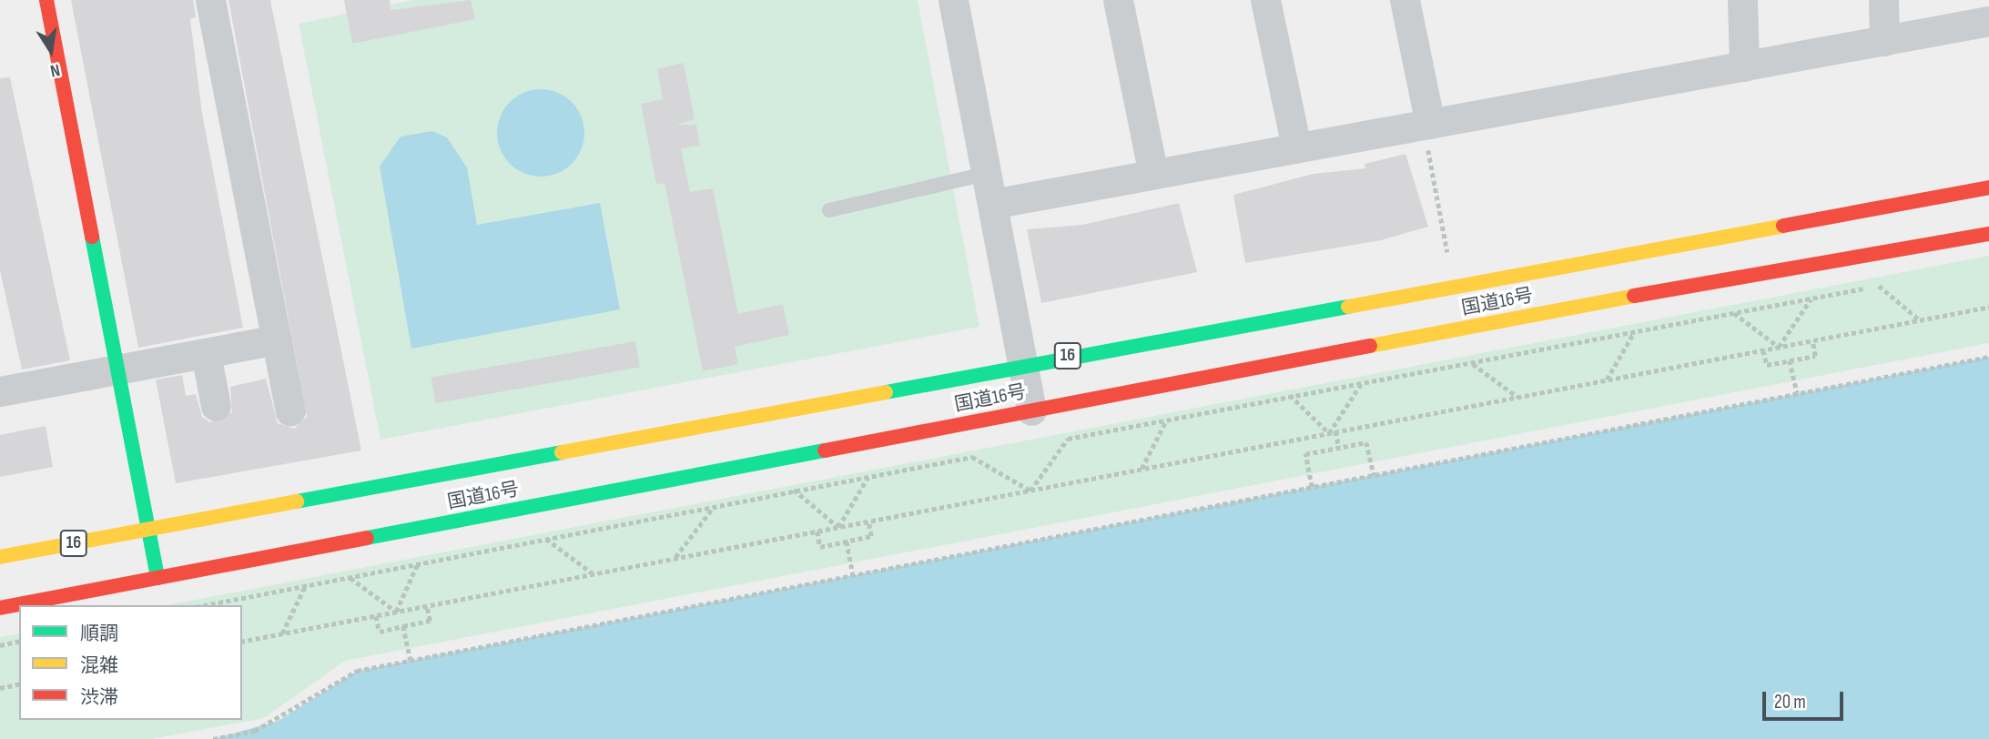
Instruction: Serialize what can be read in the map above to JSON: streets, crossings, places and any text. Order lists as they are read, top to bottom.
{
  "streets": {
    "main road": ["国道16号", "16"]
  },
  "legend": ["順調", "混雑", "渋滞"],
  "scale_bar": "20 m",
  "north": "bottom"
}
